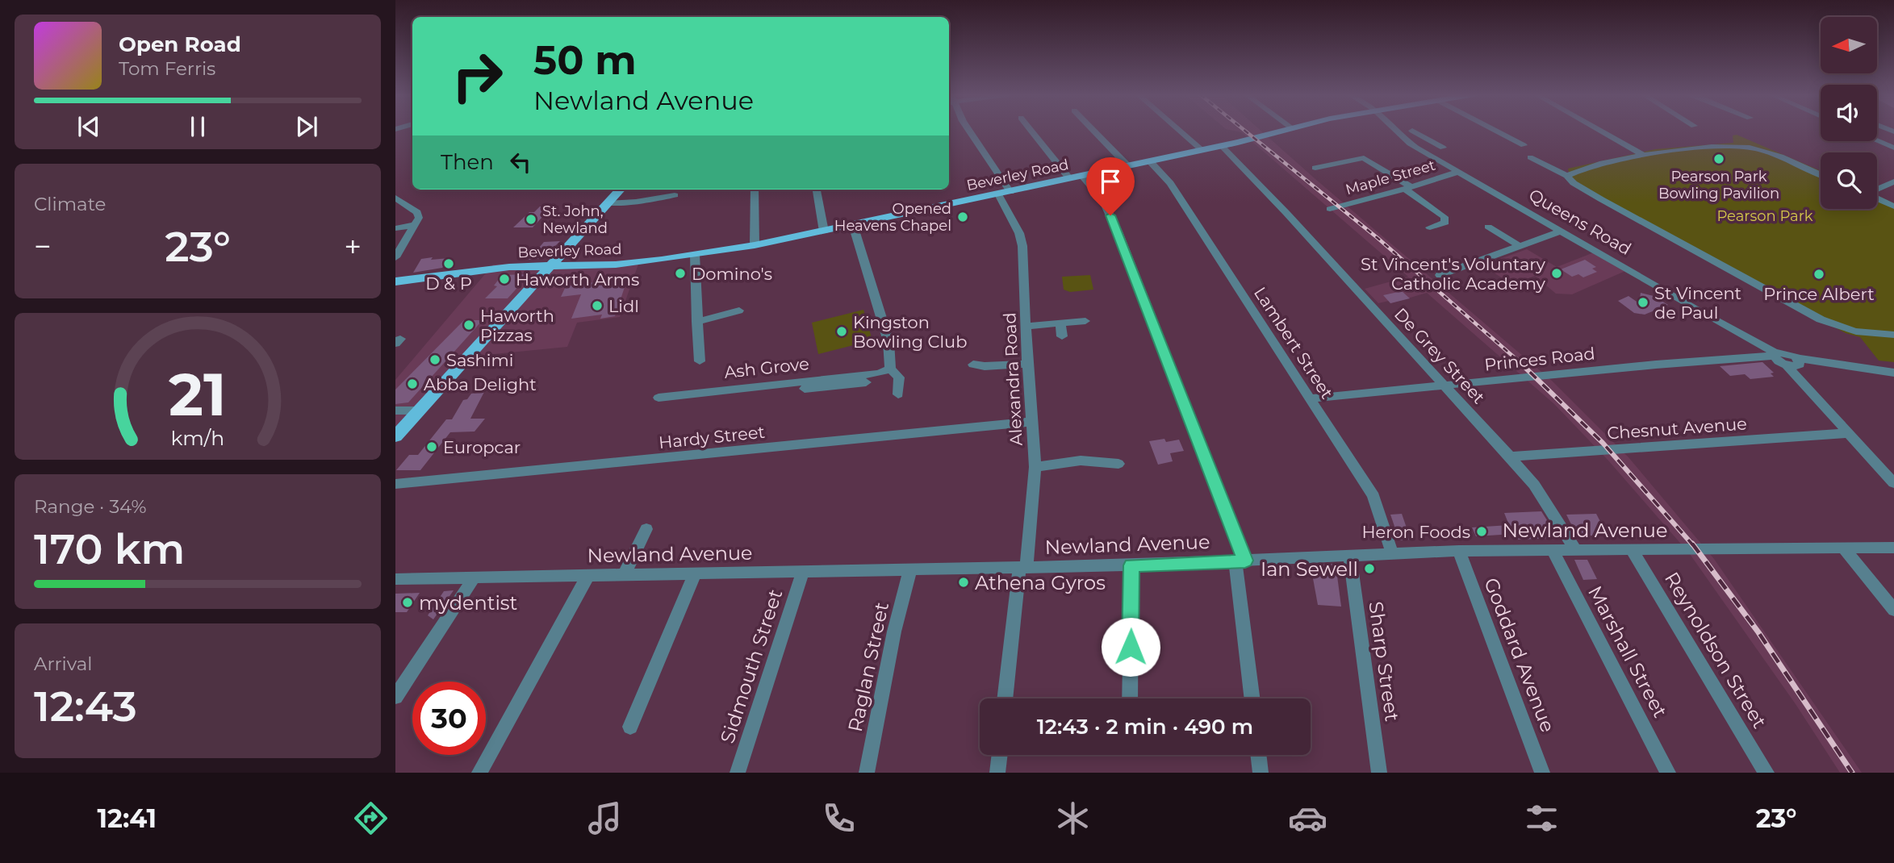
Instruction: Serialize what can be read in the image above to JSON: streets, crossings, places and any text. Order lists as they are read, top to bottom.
{
  "streets": {
    "main road": ["Beverley Road"],
    "street": [
      "Maple Street",
      "Queens Road",
      "Lambert Street",
      "De Grey Street",
      "Princes Road",
      "Ash Grove",
      "Alexandra Road",
      "Chesnut Avenue",
      "Hardy Street",
      "Newland Avenue",
      "Reynoldson Street",
      "Marshall Street",
      "Goddard Avenue",
      "Sharp Street",
      "Sidmouth Street",
      "Raglan Street"
    ]
  },
  "crossings": [
    ["Beverley Road", "Lambert Street"],
    ["Beverley Road", "De Grey Street"],
    ["Beverley Road", "Alexandra Road"],
    ["Maple Street", "Queens Road"],
    ["Queens Road", "Princes Road"],
    ["Lambert Street", "Princes Road"],
    ["Lambert Street", "Newland Avenue"],
    ["De Grey Street", "Princes Road"],
    ["De Grey Street", "Chesnut Avenue"],
    ["De Grey Street", "Newland Avenue"],
    ["Alexandra Road", "Hardy Street"],
    ["Alexandra Road", "Newland Avenue"],
    ["Newland Avenue", "Reynoldson Street"],
    ["Newland Avenue", "Marshall Street"],
    ["Newland Avenue", "Goddard Avenue"],
    ["Newland Avenue", "Sharp Street"],
    ["Newland Avenue", "Sidmouth Street"],
    ["Newland Avenue", "Raglan Street"]
  ],
  "parks": ["Pearson Park"],
  "places": [
    "Pearson Park Bowling Pavilion",
    "Opened Heavens Chapel",
    "St. John, Newland",
    "D & P",
    "Domino's",
    "St Vincent's Voluntary Catholic Academy",
    "Prince Albert",
    "Haworth Arms",
    "St Vincent de Paul",
    "Lidl",
    "Haworth Pizzas",
    "Kingston Bowling Club",
    "Sashimi",
    "Abba Delight",
    "Europcar",
    "Heron Foods",
    "Ian Sewell",
    "Athena Gyros",
    "mydentist"
  ],
  "north": "left",
  "page": {
    "turn": ["50 m", "Newland Avenue"],
    "song": ["Open Road", "Tom Ferris"],
    "then": "Then",
    "tile": [
      "Climate",
      ["Range · 34%", "170 km"],
      ["Arrival", "12:43"]
    ],
    "heat": ["−", "23°", "+"],
    "limit": "30",
    "trip": "12:43 · 2 min · 490 m",
    "tabs": ["12:41", "23°"],
    "gauge": ["21", "km/h"]
  }
}
